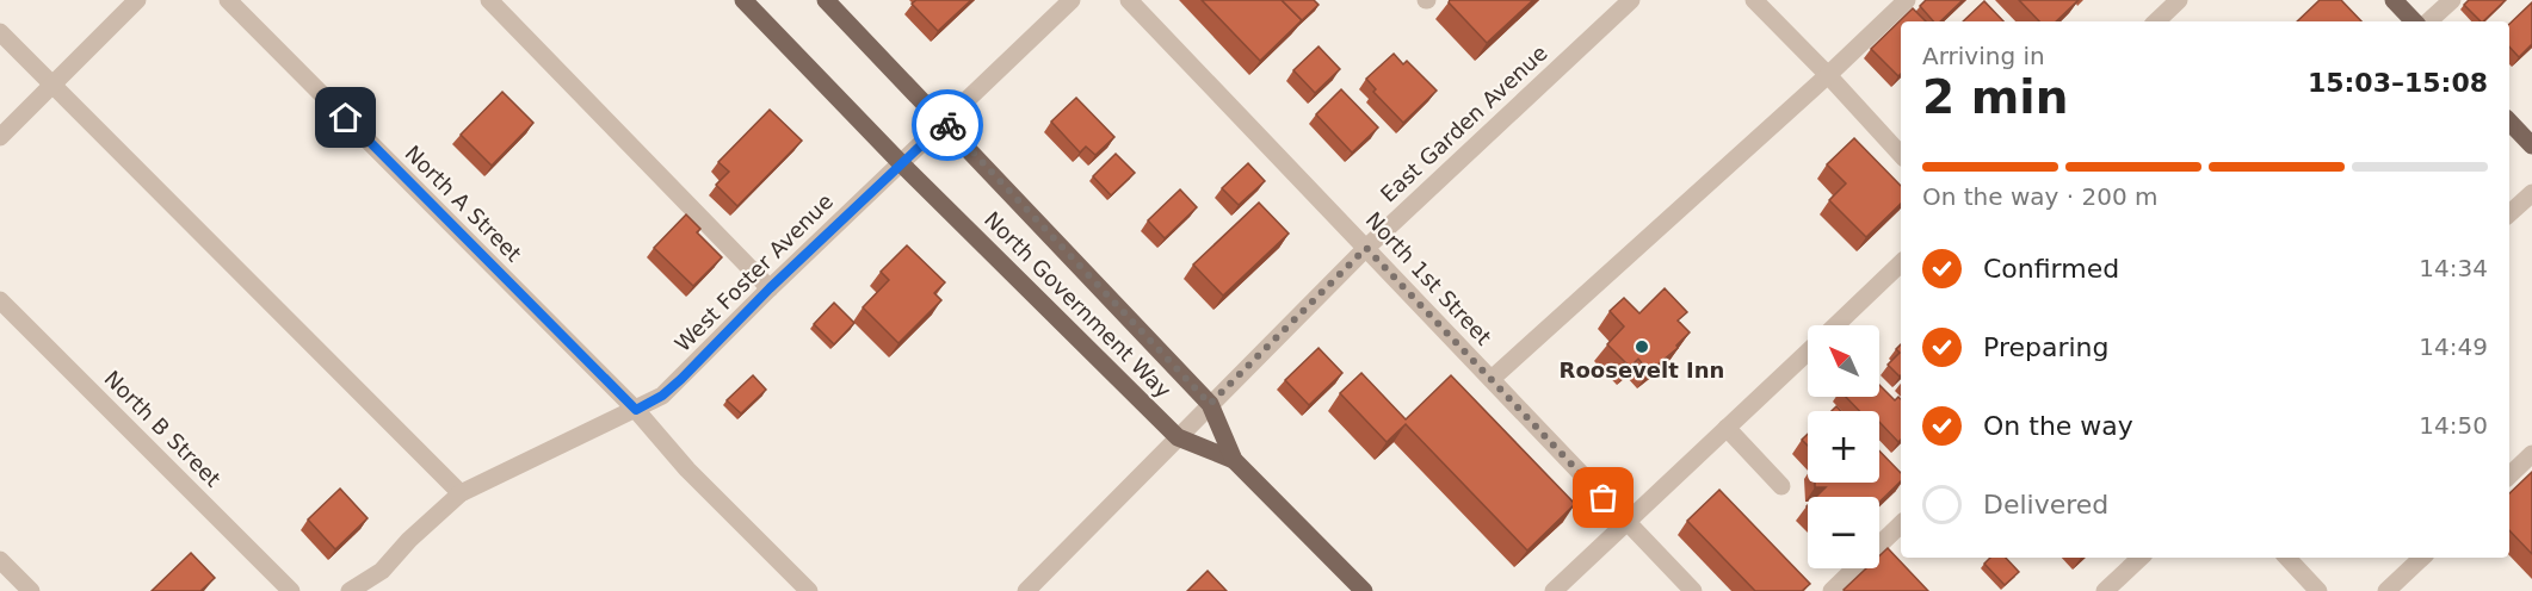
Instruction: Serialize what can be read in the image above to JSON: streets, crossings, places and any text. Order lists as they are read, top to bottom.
{
  "streets": {
    "main road": ["North Government Way"],
    "street": [
      "East Garden Avenue",
      "North A Street",
      "West Foster Avenue",
      "North 1st Street",
      "North B Street"
    ]
  },
  "crossings": [
    ["East Garden Avenue", "North 1st Street"],
    ["East Garden Avenue", "North Government Way"],
    ["North A Street", "West Foster Avenue"],
    ["West Foster Avenue", "North Government Way"]
  ],
  "places": ["Roosevelt Inn"],
  "north": "top left",
  "page": {
    "heading": ["2 min", "Arriving in", "15:03–15:08"],
    "bar": "On the way · 200 m",
    "list": [
      ["Confirmed", "14:34"],
      ["Preparing", "14:49"],
      ["On the way", "14:50"],
      "Delivered"
    ],
    "map_buttons": ["+", "−"]
  }
}
